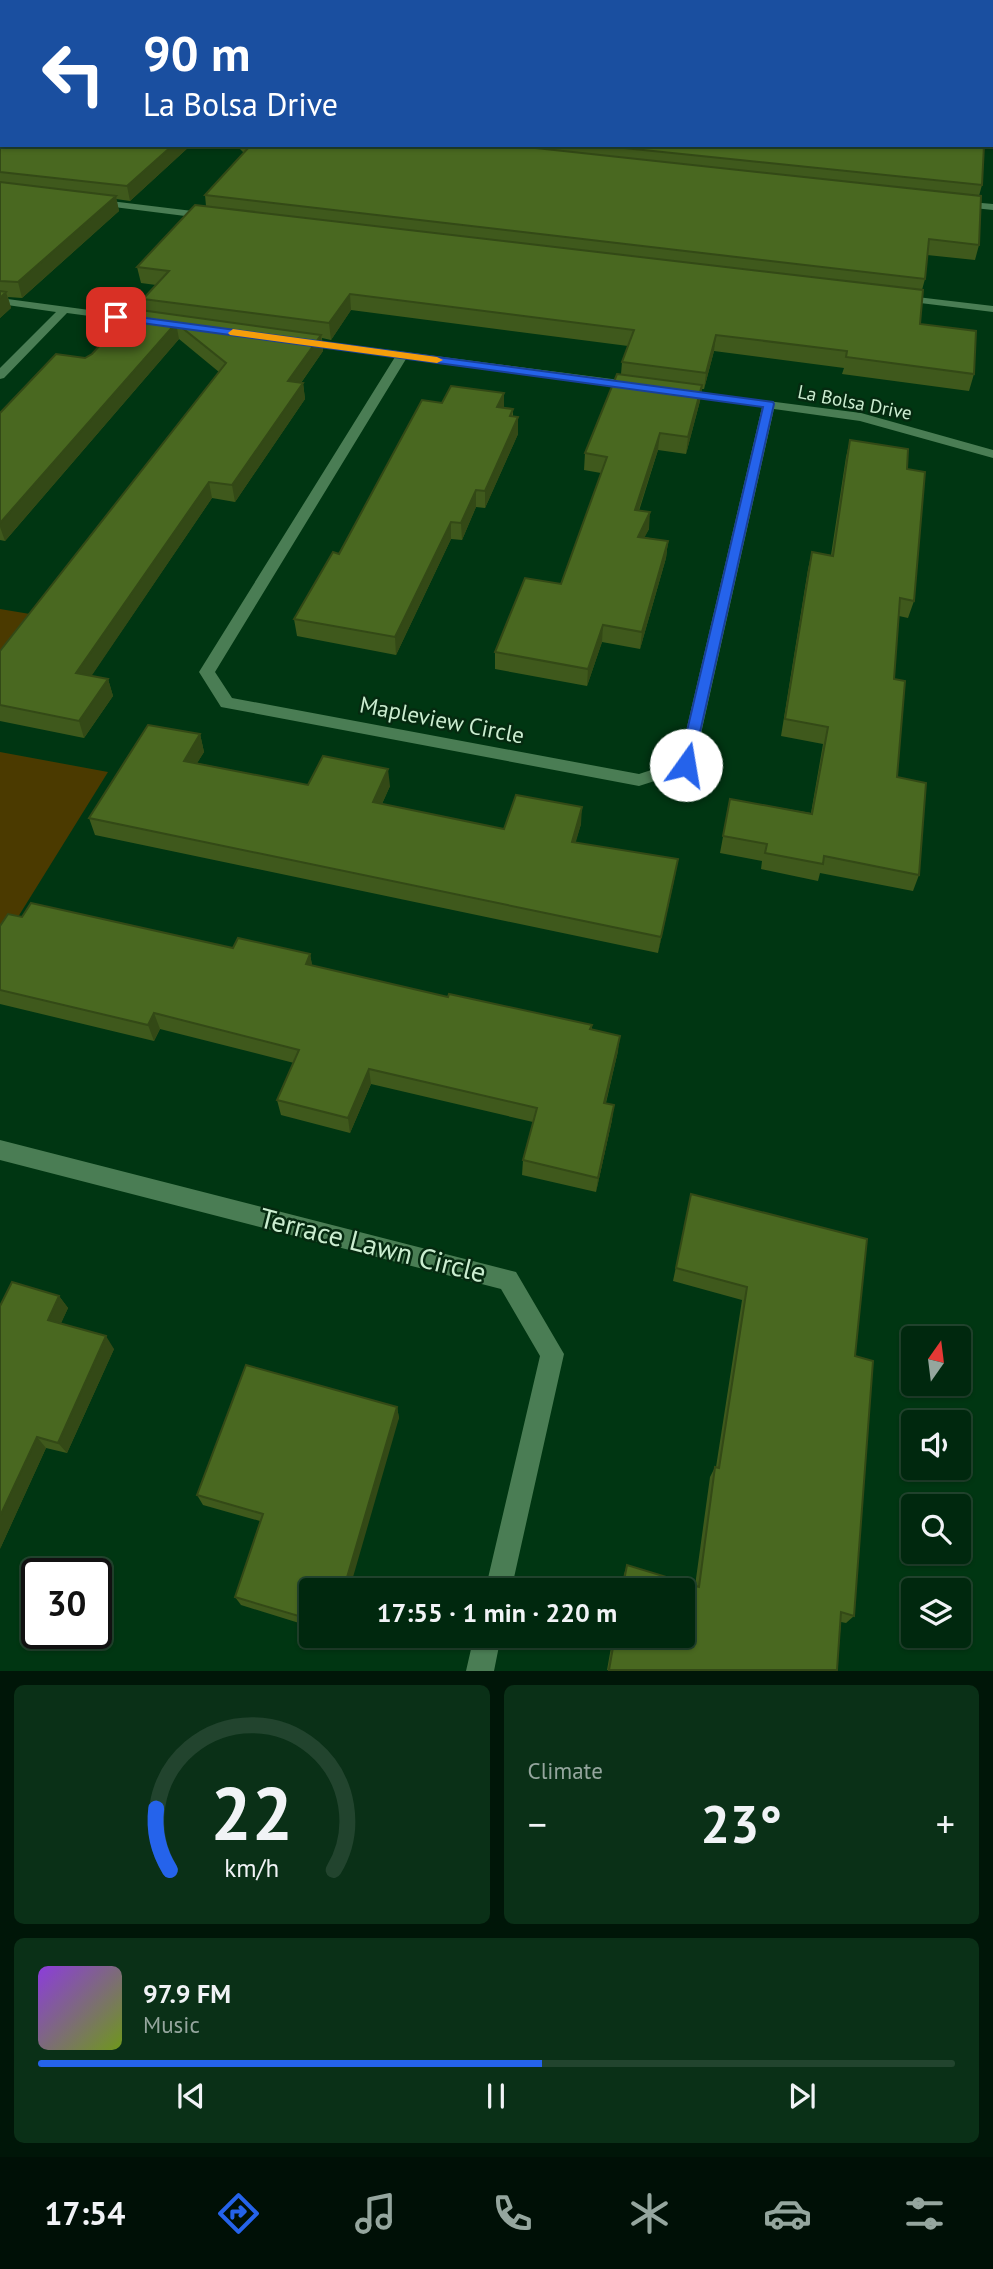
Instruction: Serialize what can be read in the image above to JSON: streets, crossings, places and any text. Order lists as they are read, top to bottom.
{
  "streets": {
    "street": ["La Bolsa Drive", "Mapleview Circle", "Terrace Lawn Circle"]
  },
  "crossings": [
    ["La Bolsa Drive", "Mapleview Circle"]
  ],
  "north": "top",
  "page": {
    "turn": ["90 m", "La Bolsa Drive"],
    "limit": "30",
    "trip": "17:55 · 1 min · 220 m",
    "tile": "Climate",
    "heat": ["−", "23°", "+"],
    "song": ["97.9 FM", "Music"],
    "tabs": "17:54",
    "gauge": ["22", "km/h"]
  }
}
